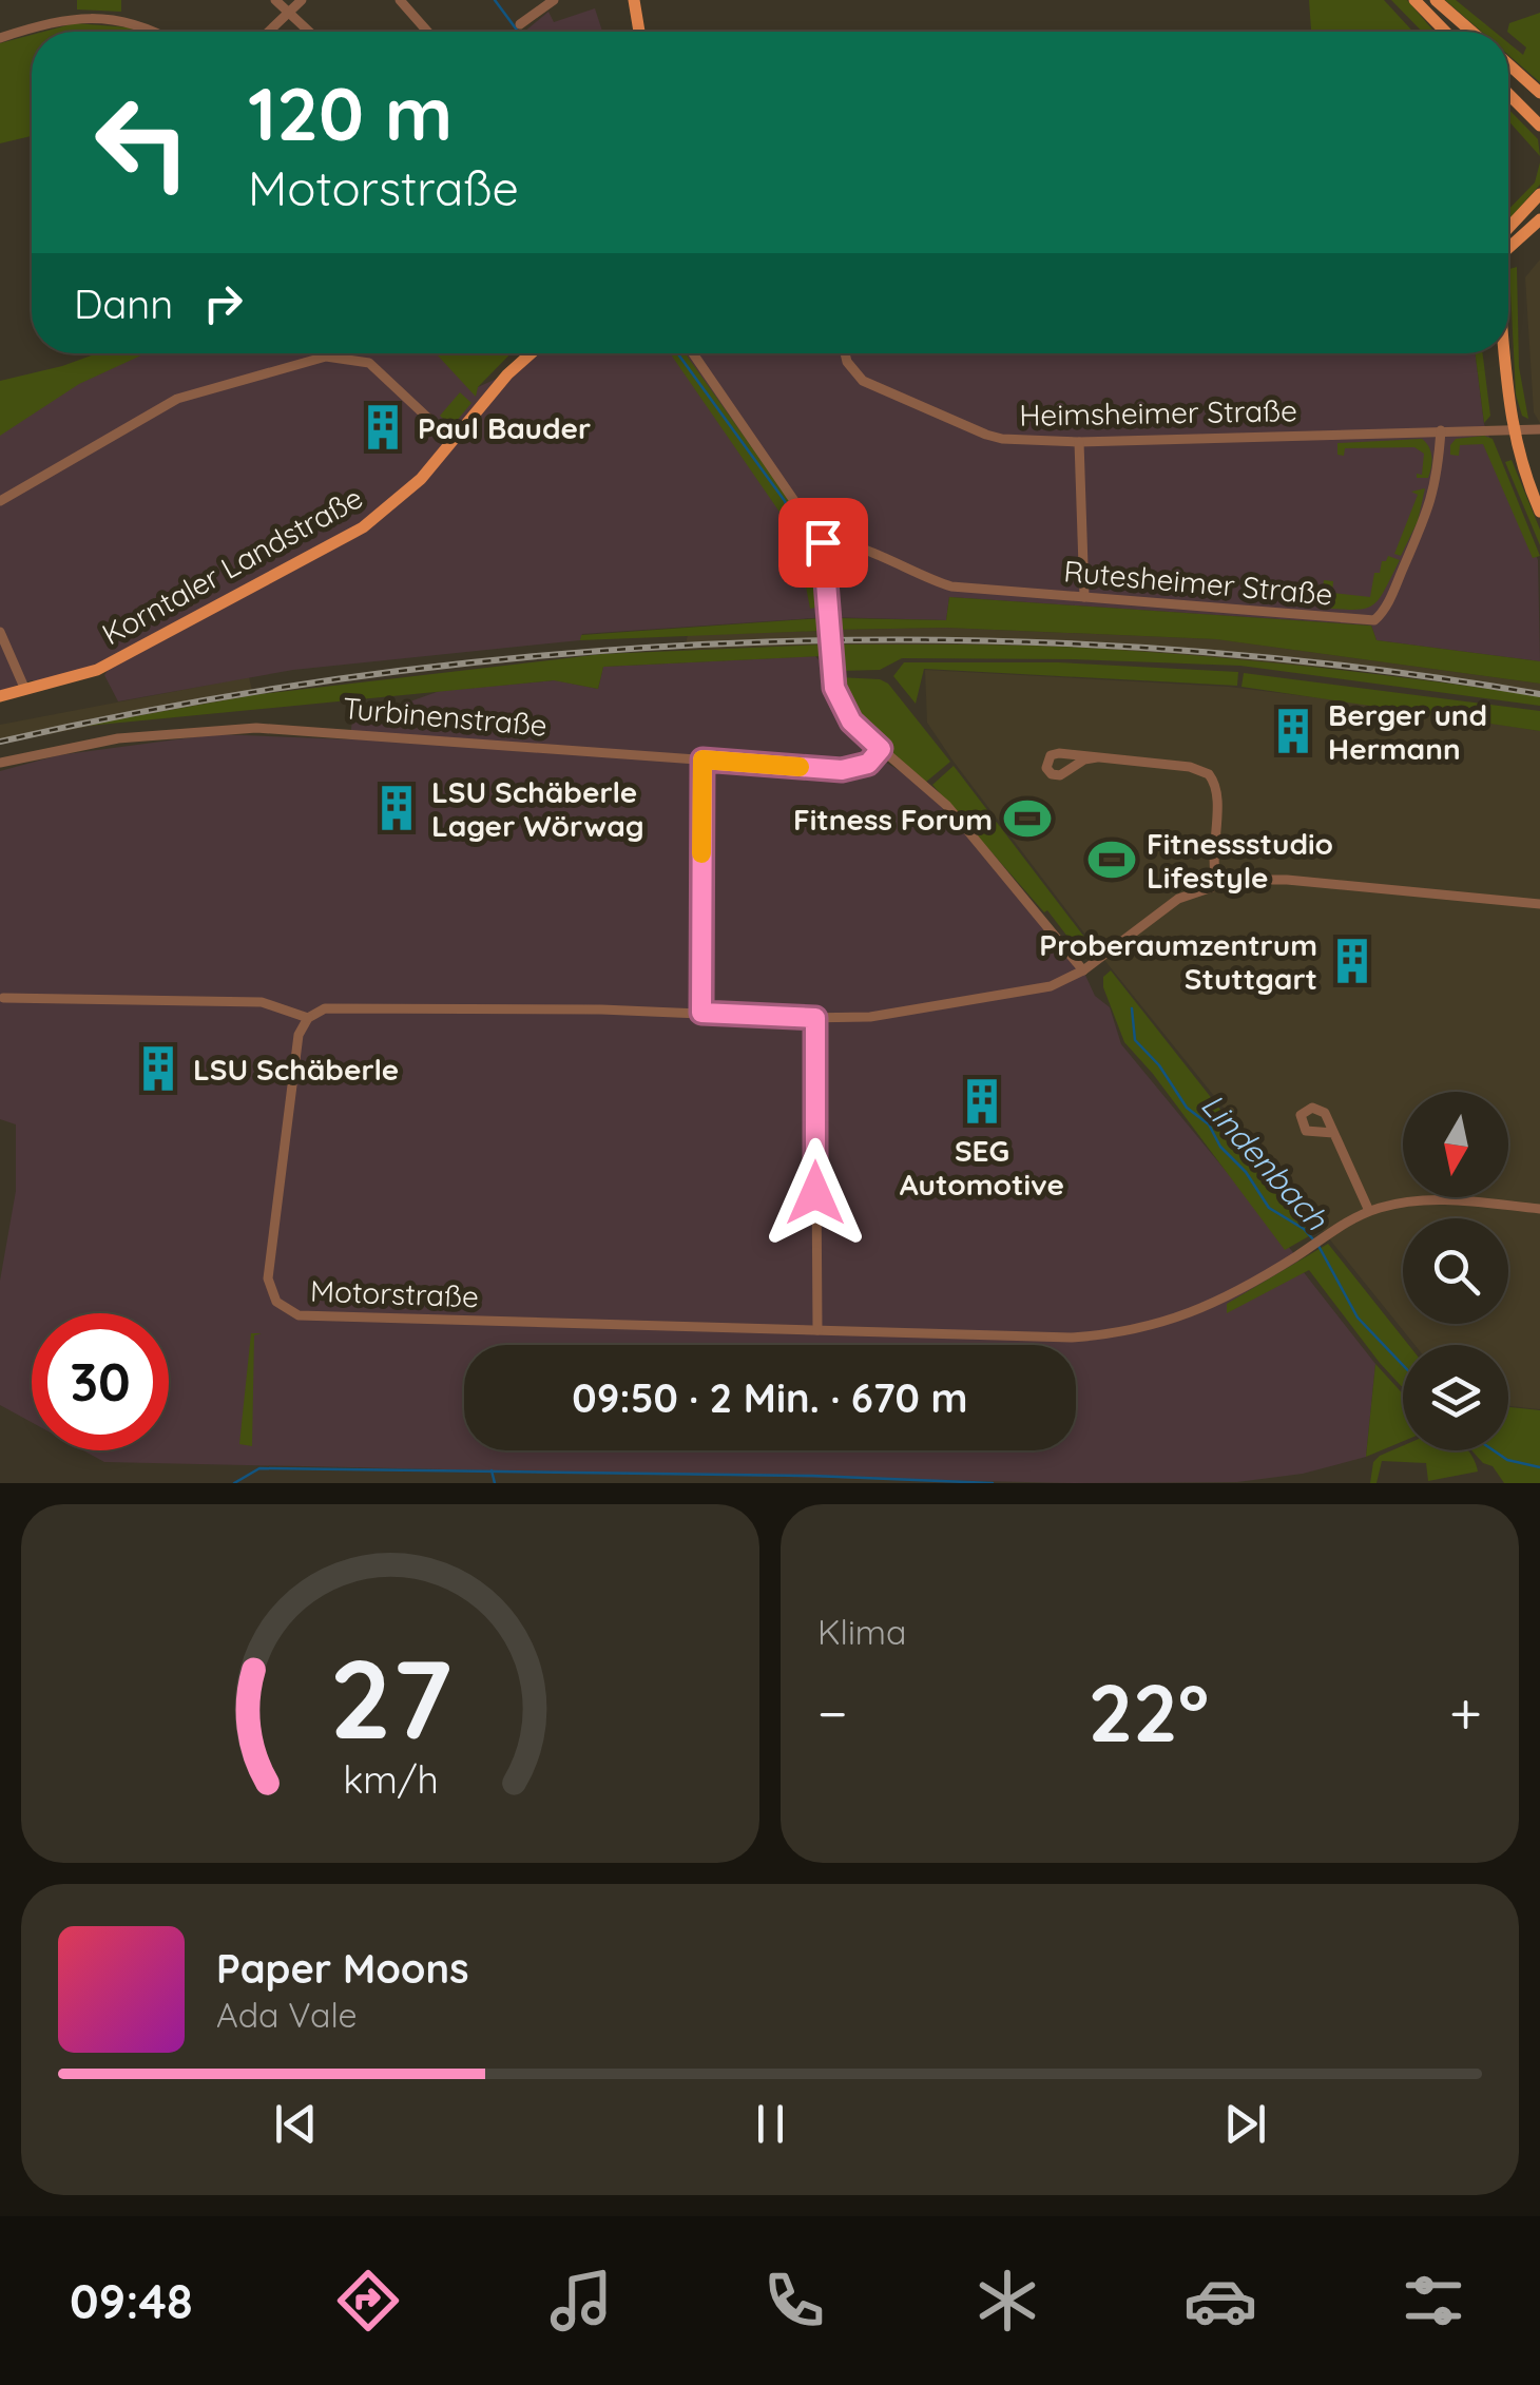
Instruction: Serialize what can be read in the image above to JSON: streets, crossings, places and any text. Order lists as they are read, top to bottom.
{
  "streets": {
    "main road": ["Korntaler Landstraße"],
    "street": [
      "Heimsheimer Straße",
      "Rutesheimer Straße",
      "Turbinenstraße",
      "Motorstraße"
    ]
  },
  "crossings": [
    ["Heimsheimer Straße", "Rutesheimer Straße"]
  ],
  "water": ["Lindenbach"],
  "places": {
    "building": [
      "Paul Bauder",
      "Berger und Hermann",
      "LSU Schäberle Lager Wörwag",
      "Proberaumzentrum Stuttgart",
      "LSU Schäberle",
      "SEG Automotive"
    ],
    "sports": ["Fitness Forum", "Fitnessstudio Lifestyle"]
  },
  "north": "bottom",
  "page": {
    "turn": ["120 m", "Motorstraße"],
    "then": "Dann",
    "limit": "30",
    "trip": "09:50 · 2 Min. · 670 m",
    "tile": "Klima",
    "heat": ["−", "22°", "+"],
    "song": ["Paper Moons", "Ada Vale"],
    "tabs": "09:48",
    "gauge": ["27", "km/h"]
  }
}
